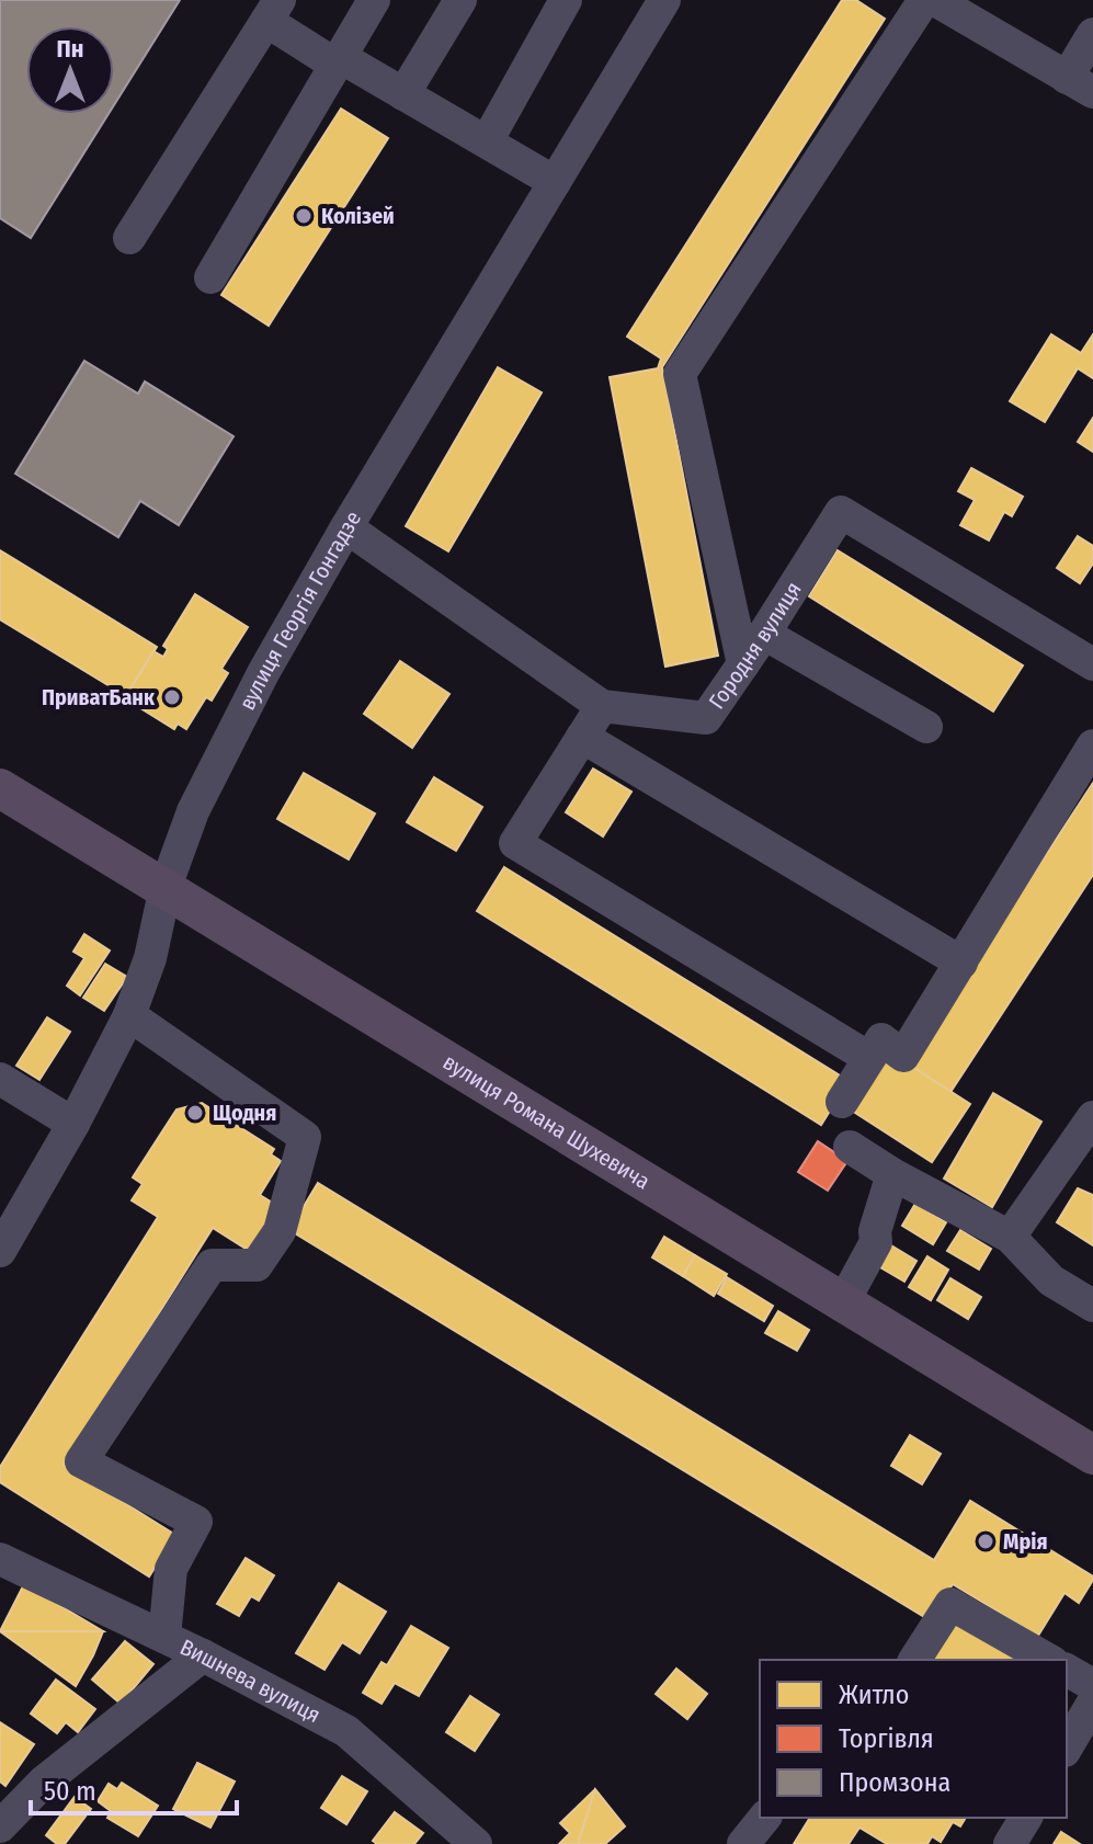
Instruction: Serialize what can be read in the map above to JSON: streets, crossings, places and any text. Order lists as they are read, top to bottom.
{
  "streets": {
    "main road": ["вулиця Романа Шухевича"],
    "street": ["вулиця Георгія Гонгадзе", "Городня вулиця", "Вишнева вулиця"]
  },
  "crossings": [
    ["вулиця Георгія Гонгадзе", "Городня вулиця"],
    ["вулиця Георгія Гонгадзе", "вулиця Романа Шухевича"]
  ],
  "places": [
    "Колізей",
    "ПриватБанк",
    "Щодня",
    "Мрія"
  ],
  "legend": ["Житло", "Торгівля", "Промзона"],
  "scale_bar": "50 m",
  "north": "top"
}
